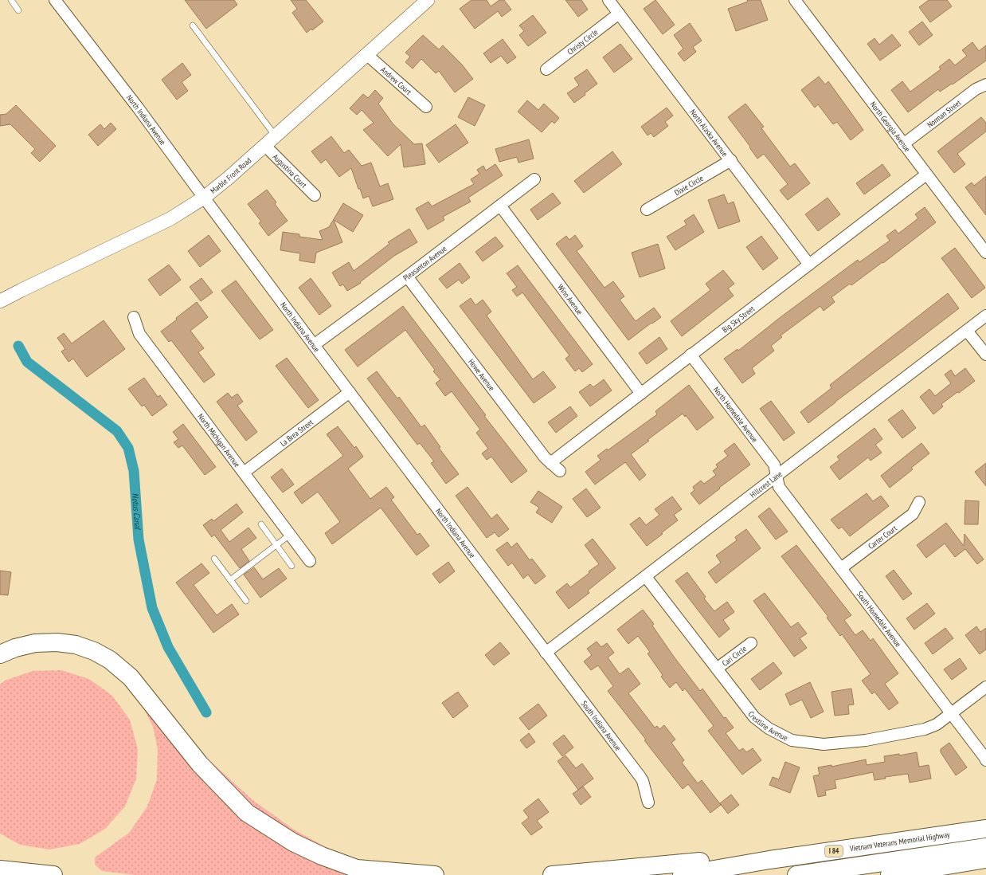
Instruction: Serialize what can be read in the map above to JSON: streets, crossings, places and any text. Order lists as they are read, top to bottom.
{
  "streets": {
    "highway": ["Vietnam Veterans Memorial Highway", "I 84"],
    "street": [
      "Christy Circle",
      "Andrew Court",
      "Norman Street",
      "North Indiana Avenue",
      "North Georgia Avenue",
      "North Alaska Avenue",
      "Augustina Court",
      "Marble Front Road",
      "Dixie Circle",
      "Pleasanton Avenue",
      "Winn Avenue",
      "Big Sky Street",
      "Howe Avenue",
      "North Homedale Avenue",
      "La Brea Street",
      "North Michigan Avenue",
      "Hillcrest Lane",
      "Carter Court",
      "South Homedale Avenue",
      "Cari Circle",
      "Crestline Avenue",
      "South Indiana Avenue"
    ]
  },
  "crossings": [
    ["Christy Circle", "North Alaska Avenue"],
    ["Andrew Court", "Marble Front Road"],
    ["Norman Street", "North Georgia Avenue"],
    ["North Indiana Avenue", "Marble Front Road"],
    ["North Indiana Avenue", "Pleasanton Avenue"],
    ["North Indiana Avenue", "La Brea Street"],
    ["North Indiana Avenue", "Hillcrest Lane"],
    ["North Indiana Avenue", "South Indiana Avenue"],
    ["North Georgia Avenue", "Big Sky Street"],
    ["North Alaska Avenue", "Dixie Circle"],
    ["North Alaska Avenue", "Big Sky Street"],
    ["Augustina Court", "Marble Front Road"],
    ["Pleasanton Avenue", "Winn Avenue"],
    ["Pleasanton Avenue", "Howe Avenue"],
    ["Winn Avenue", "Big Sky Street"],
    ["Big Sky Street", "Howe Avenue"],
    ["Big Sky Street", "North Homedale Avenue"],
    ["North Homedale Avenue", "Hillcrest Lane"],
    ["North Homedale Avenue", "South Homedale Avenue"],
    ["La Brea Street", "North Michigan Avenue"],
    ["Hillcrest Lane", "South Homedale Avenue"],
    ["Hillcrest Lane", "Crestline Avenue"],
    ["Hillcrest Lane", "South Indiana Avenue"],
    ["Carter Court", "South Homedale Avenue"],
    ["South Homedale Avenue", "Crestline Avenue"],
    ["Cari Circle", "Crestline Avenue"]
  ],
  "water": ["Notus Canal"]
}
